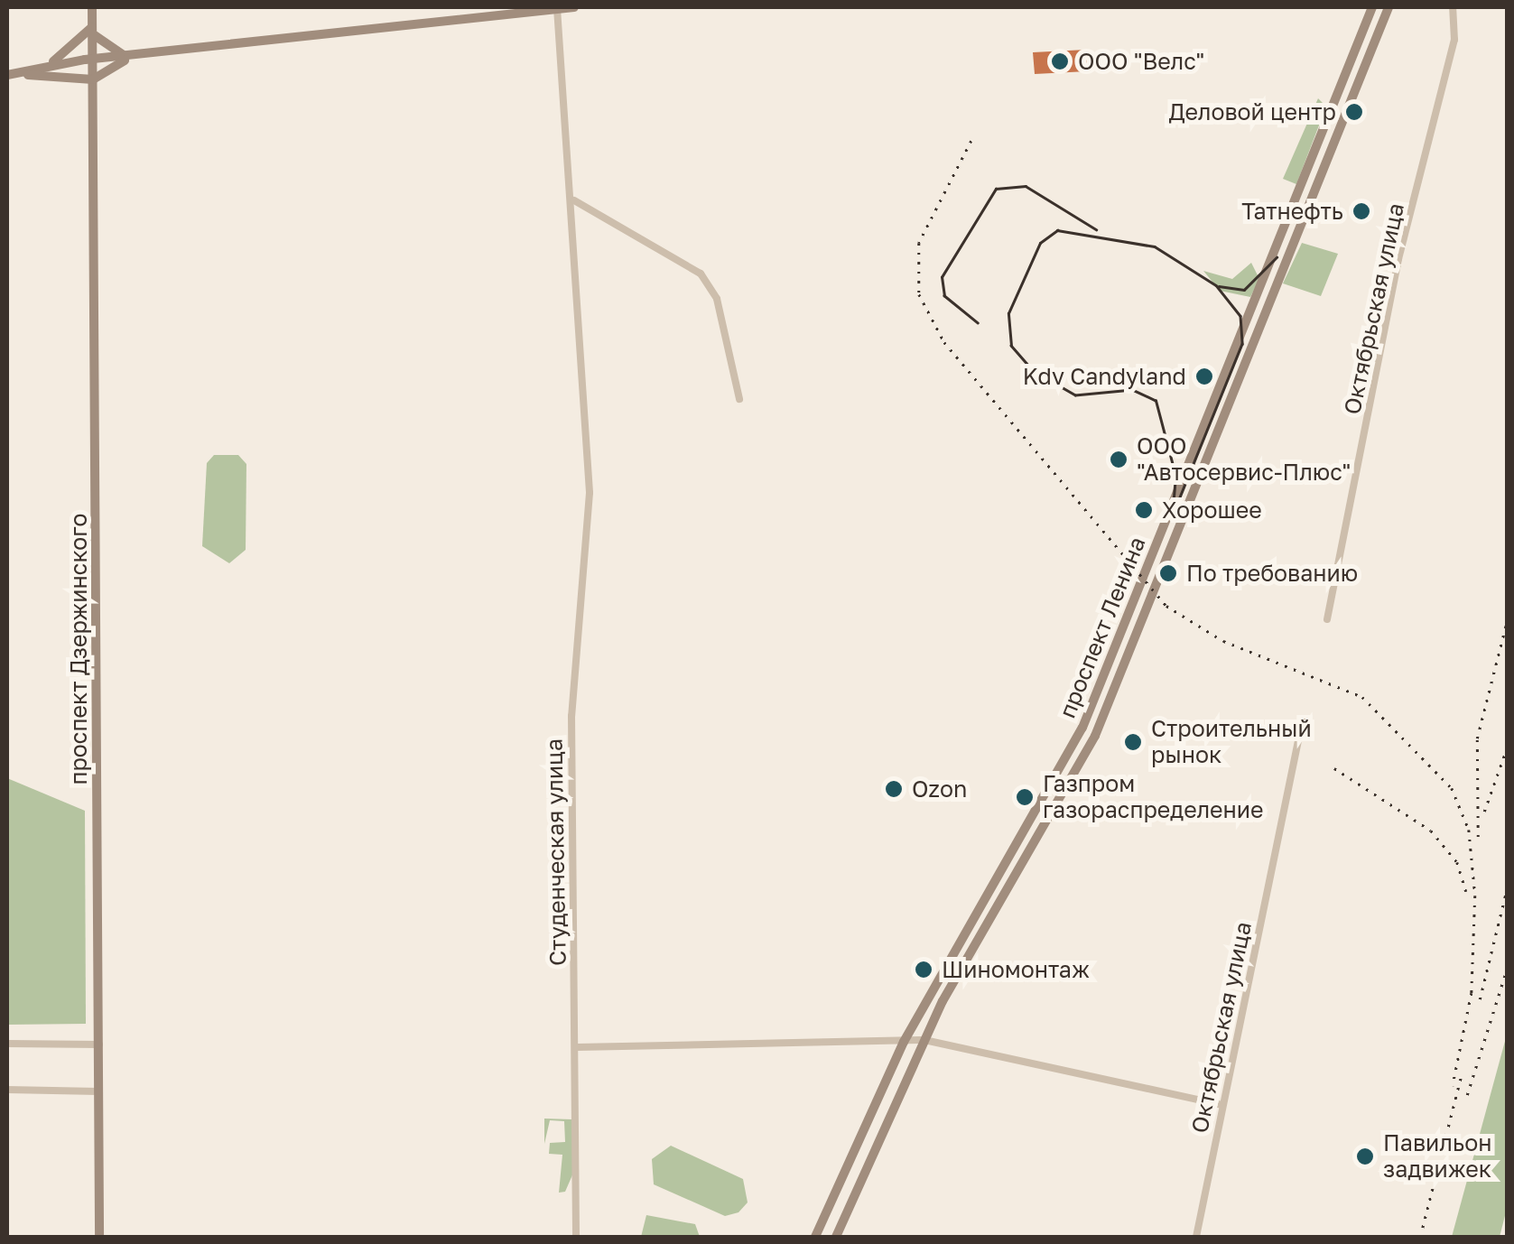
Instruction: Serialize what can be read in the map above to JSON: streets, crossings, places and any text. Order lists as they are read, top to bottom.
{
  "streets": {
    "main road": ["проспект Ленина", "проспект Дзержинского"],
    "street": ["Октябрьская улица", "Студенческая улица"]
  },
  "places": [
    "ООО \"Велс\"",
    "Деловой центр",
    "Татнефть",
    "Kdv Candyland",
    "ООО \"Автосервис-Плюс\"",
    "Хорошее",
    "По требованию",
    "Строительный рынок",
    "Ozon",
    "Газпром газораспределение",
    "Шиномонтаж",
    "Павильон задвижек"
  ]
}
